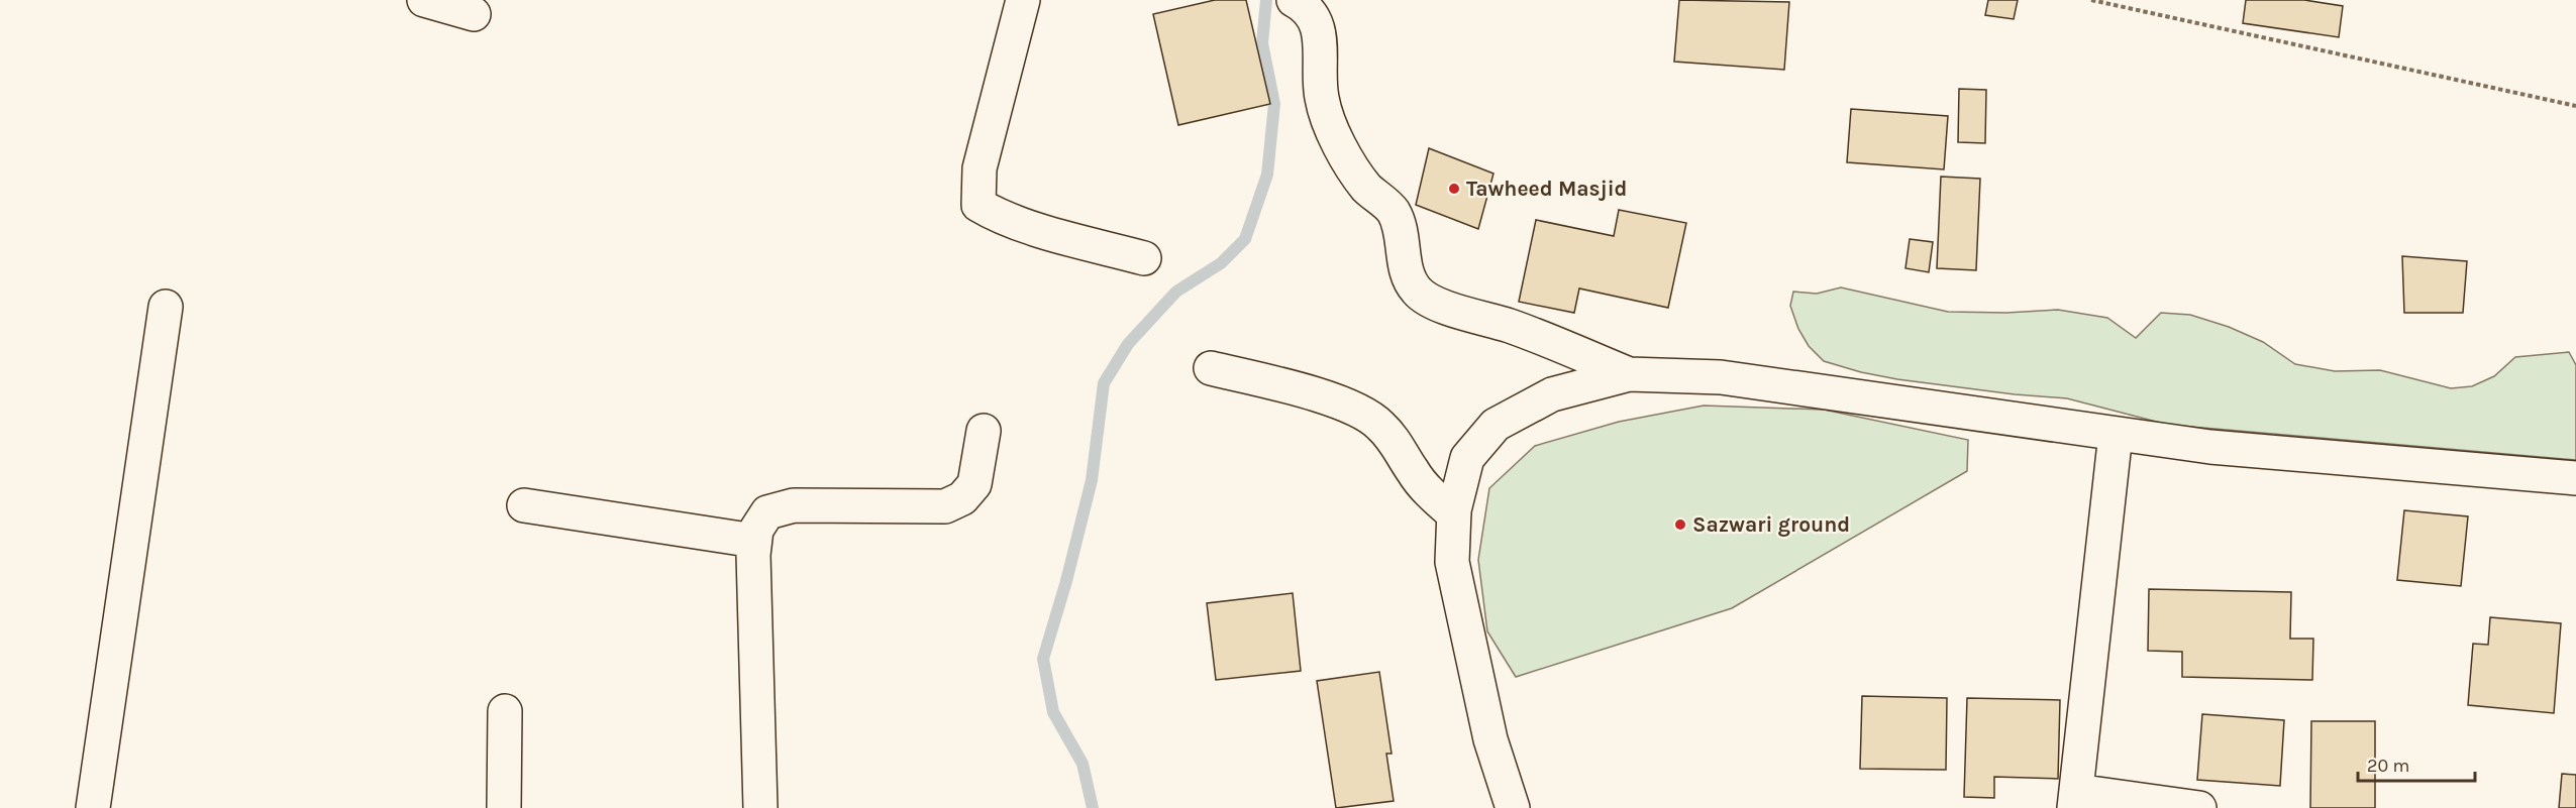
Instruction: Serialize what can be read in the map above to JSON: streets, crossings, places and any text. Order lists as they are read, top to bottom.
{
  "places": ["Tawheed Masjid", "Sazwari ground"],
  "scale_bar": "20 m"
}
